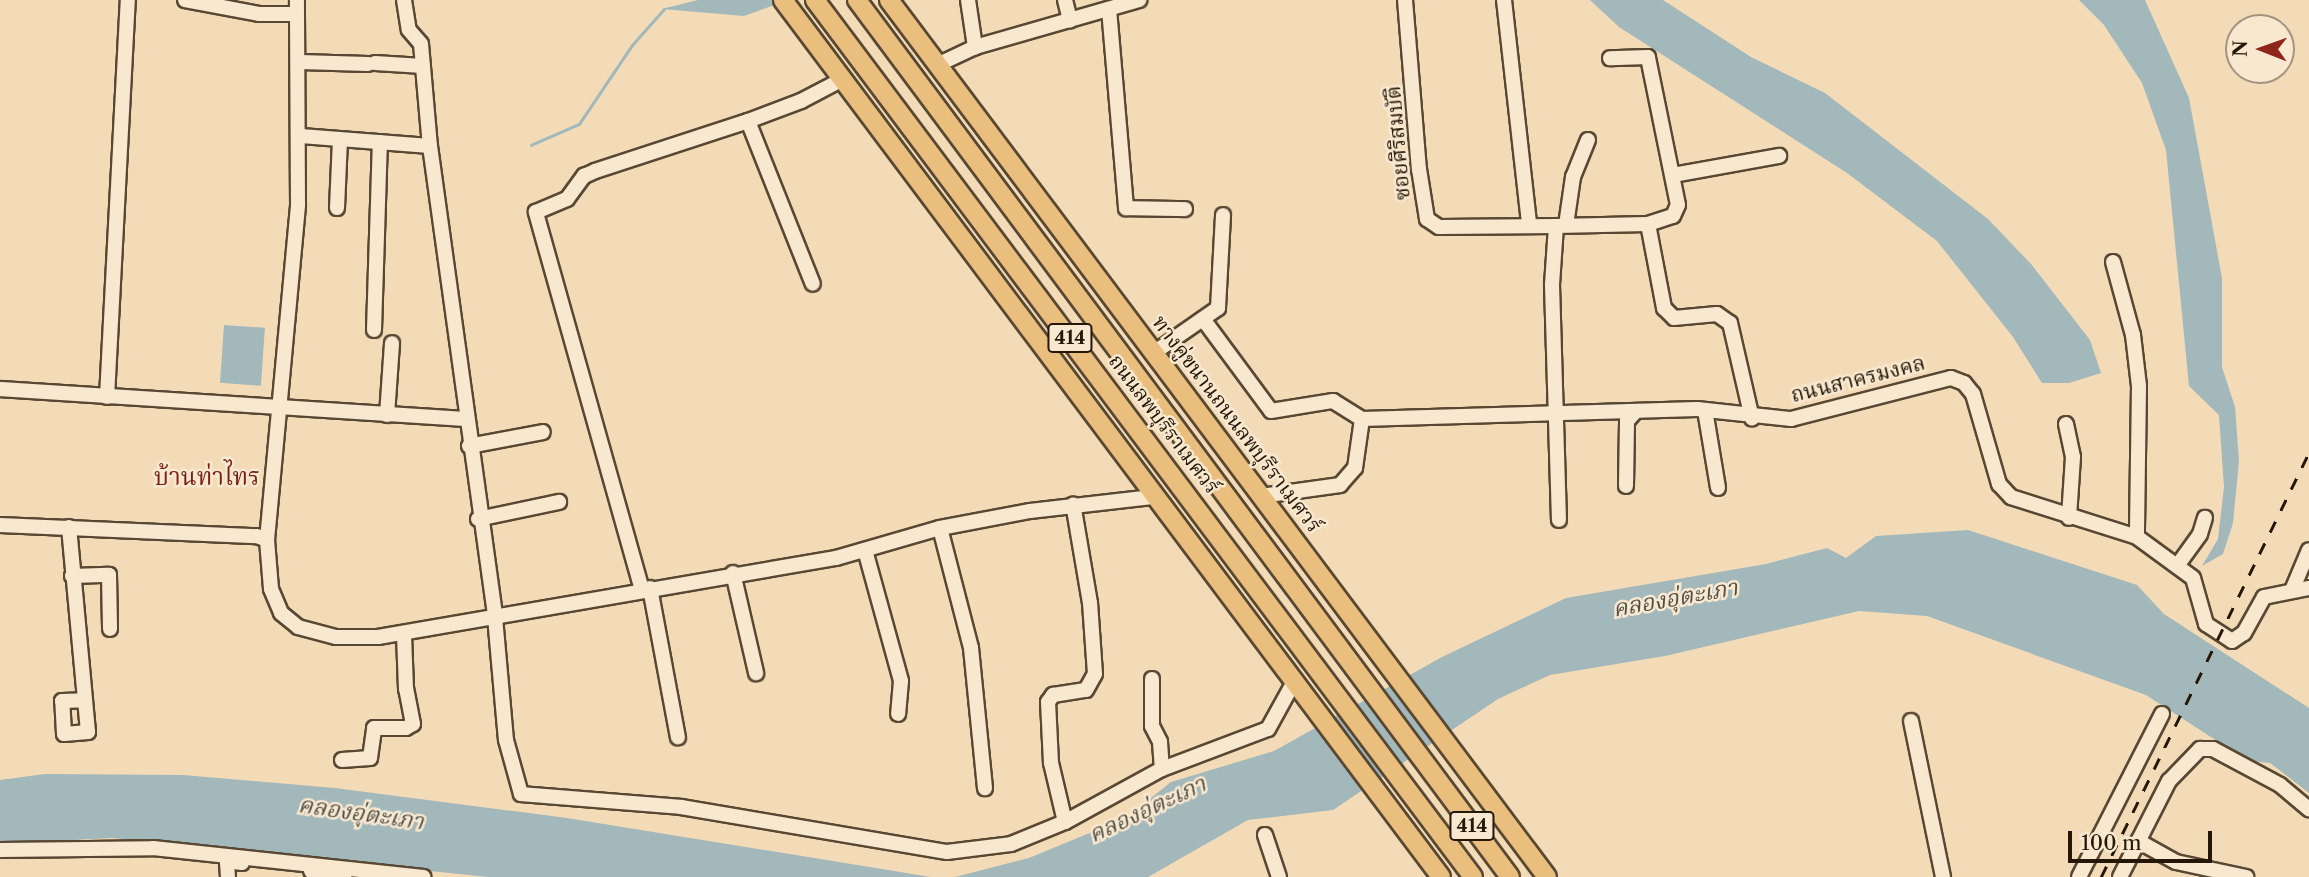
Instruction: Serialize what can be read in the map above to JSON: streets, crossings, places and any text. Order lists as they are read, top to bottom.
{
  "streets": {
    "main road": ["414", "ถนนลพบุรีราเมศวร์", "ทางคู่ขนานถนนลพบุรีราเมศวร์"],
    "street": ["ซอยศิริสมบัติ", "ถนนสาครมงคล"]
  },
  "districts": ["บ้านท่าไทร"],
  "water": ["คลองอุ่ตะเภา"],
  "scale_bar": "100 m",
  "north": "left"
}
